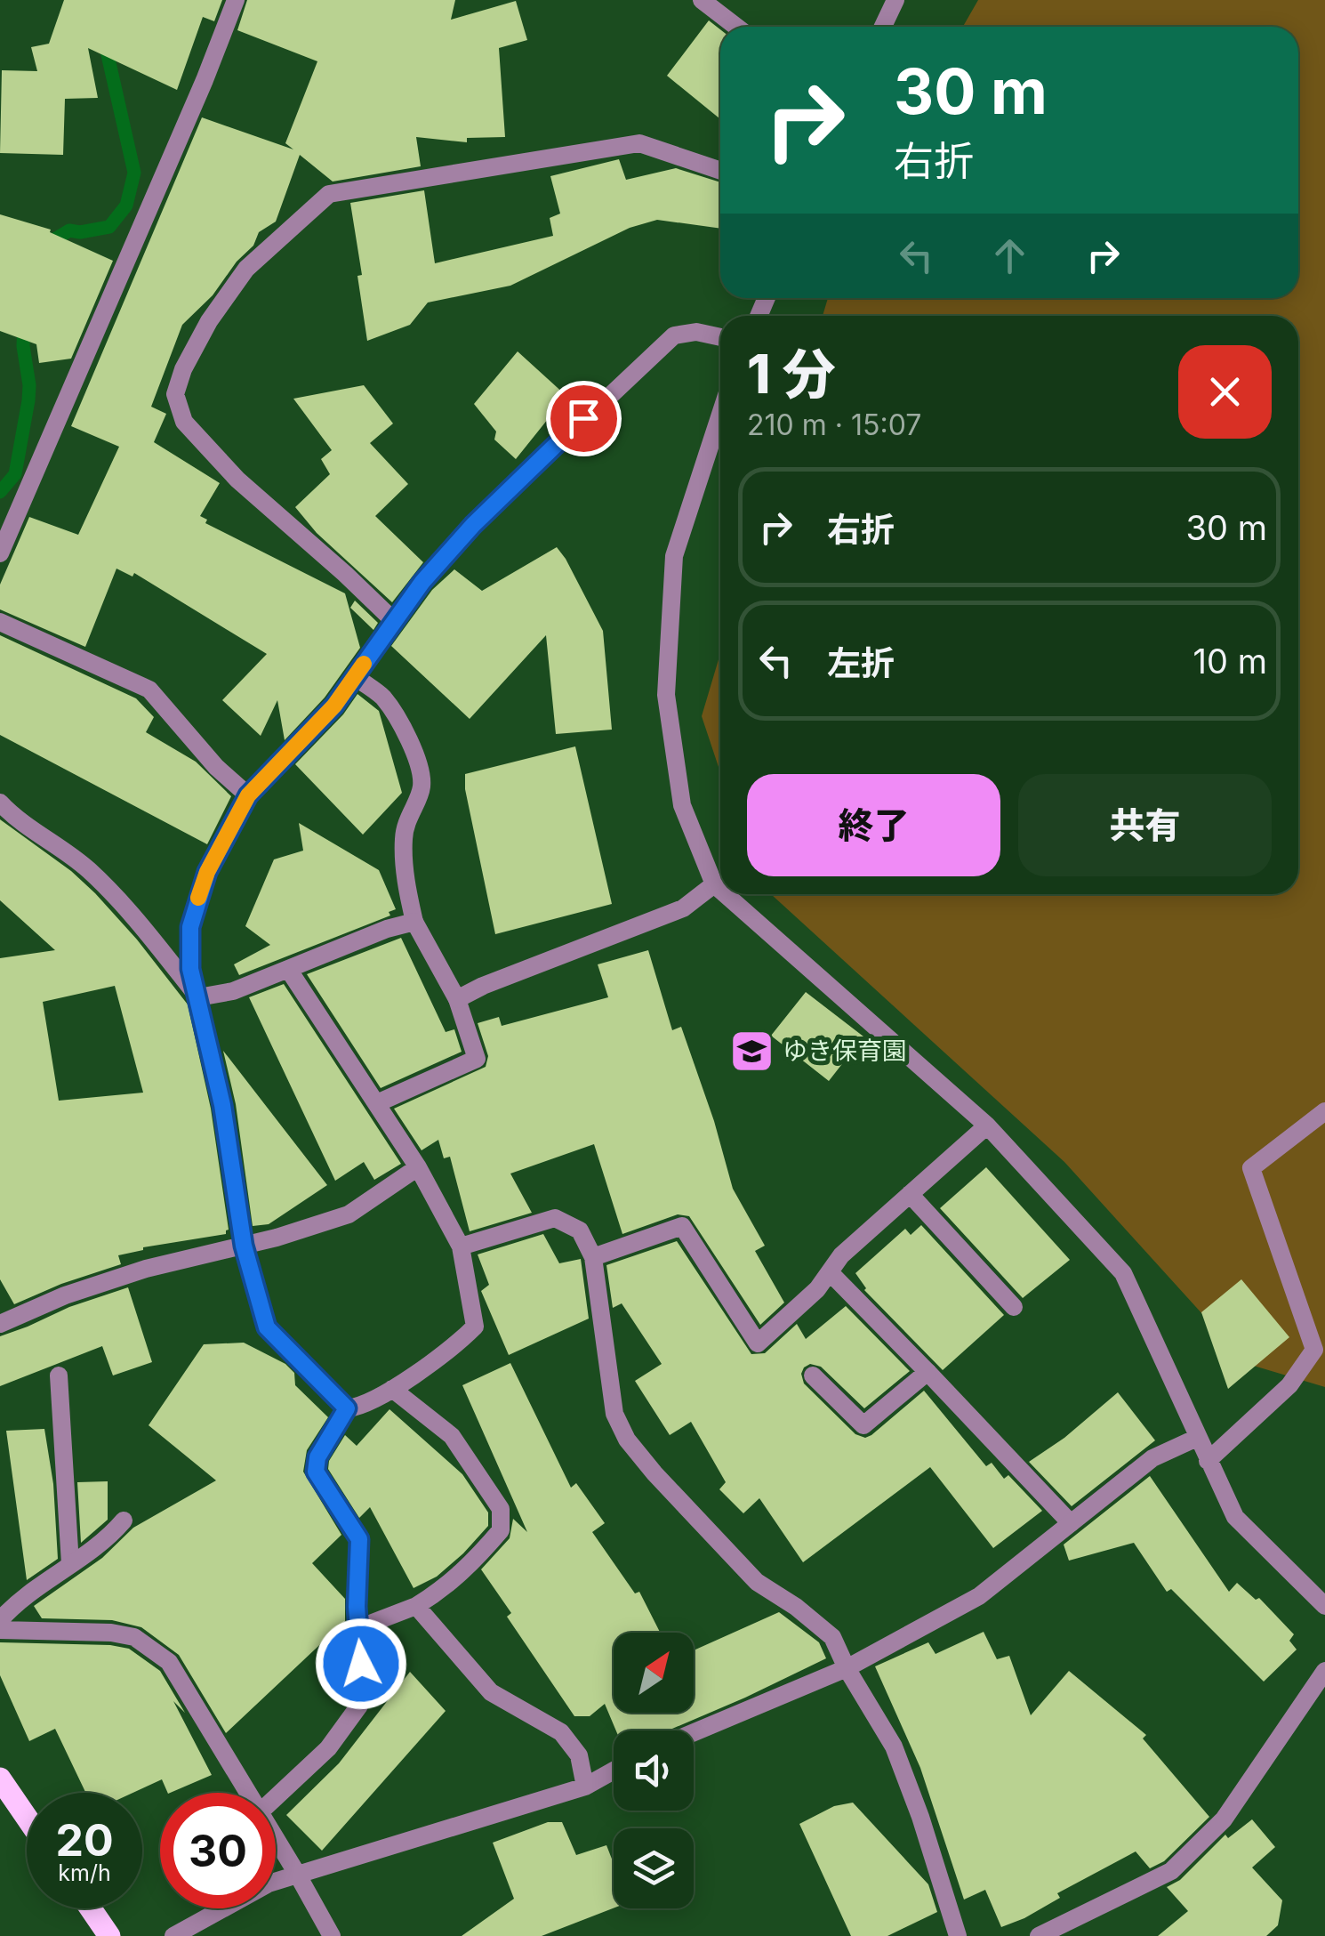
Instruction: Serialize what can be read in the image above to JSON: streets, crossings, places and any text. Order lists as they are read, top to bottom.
{
  "places": {
    "school or university": ["ゆき保育園"]
  },
  "north": "top right",
  "page": {
    "turn": ["30 m", "右折"],
    "heading": ["1 分", "210 m · 15:07"],
    "list": [
      {
        "name": "右折",
        "value": "30 m"
      },
      {
        "name": "左折",
        "value": "10 m"
      }
    ],
    "buttons": ["終了", "共有"],
    "speed": "20 km/h",
    "limit": "30"
  }
}
